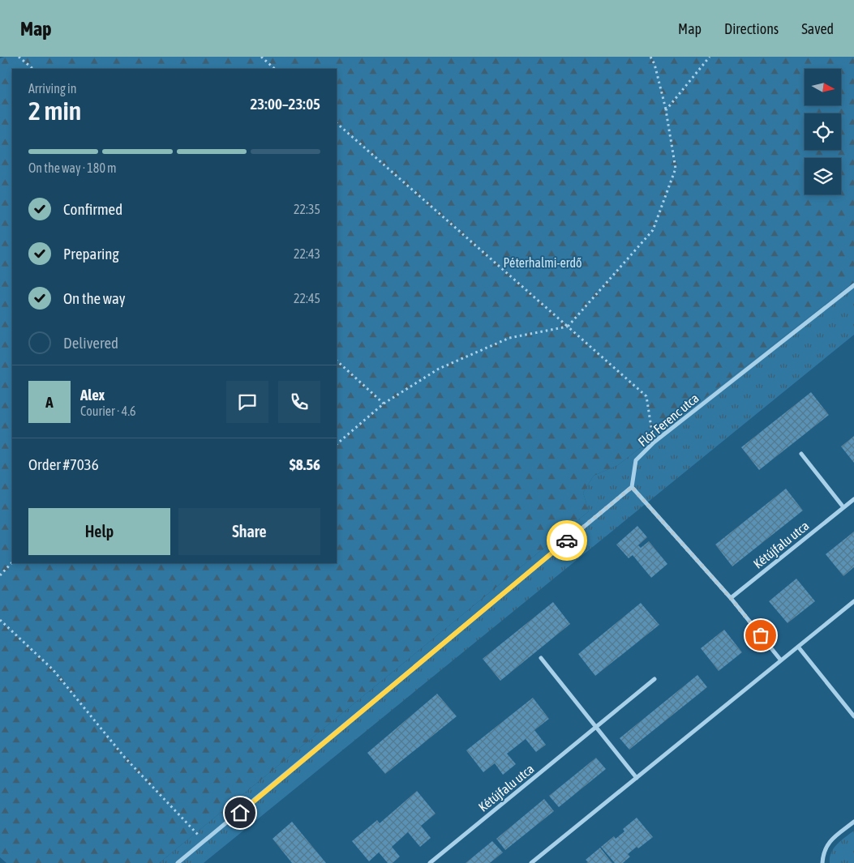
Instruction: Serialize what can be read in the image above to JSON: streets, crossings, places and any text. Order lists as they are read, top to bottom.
{
  "streets": {
    "street": ["Flór Ferenc utca", "Kétújfalu utca"]
  },
  "parks": ["Péterhalmi-erdő"],
  "north": "right",
  "page": {
    "header": "Map",
    "nav": ["Map", "Directions", "Saved"],
    "heading": ["2 min", "Arriving in", "23:00–23:05"],
    "panel": [
      "Alex",
      "Courier · 4.6",
      "Order #7036",
      "$8.56"
    ],
    "bar": "On the way · 180 m",
    "list": [
      ["Confirmed", "22:35"],
      ["Preparing", "22:43"],
      ["On the way", "22:45"],
      "Delivered"
    ],
    "round": "A",
    "buttons": ["Help", "Share"]
  }
}
